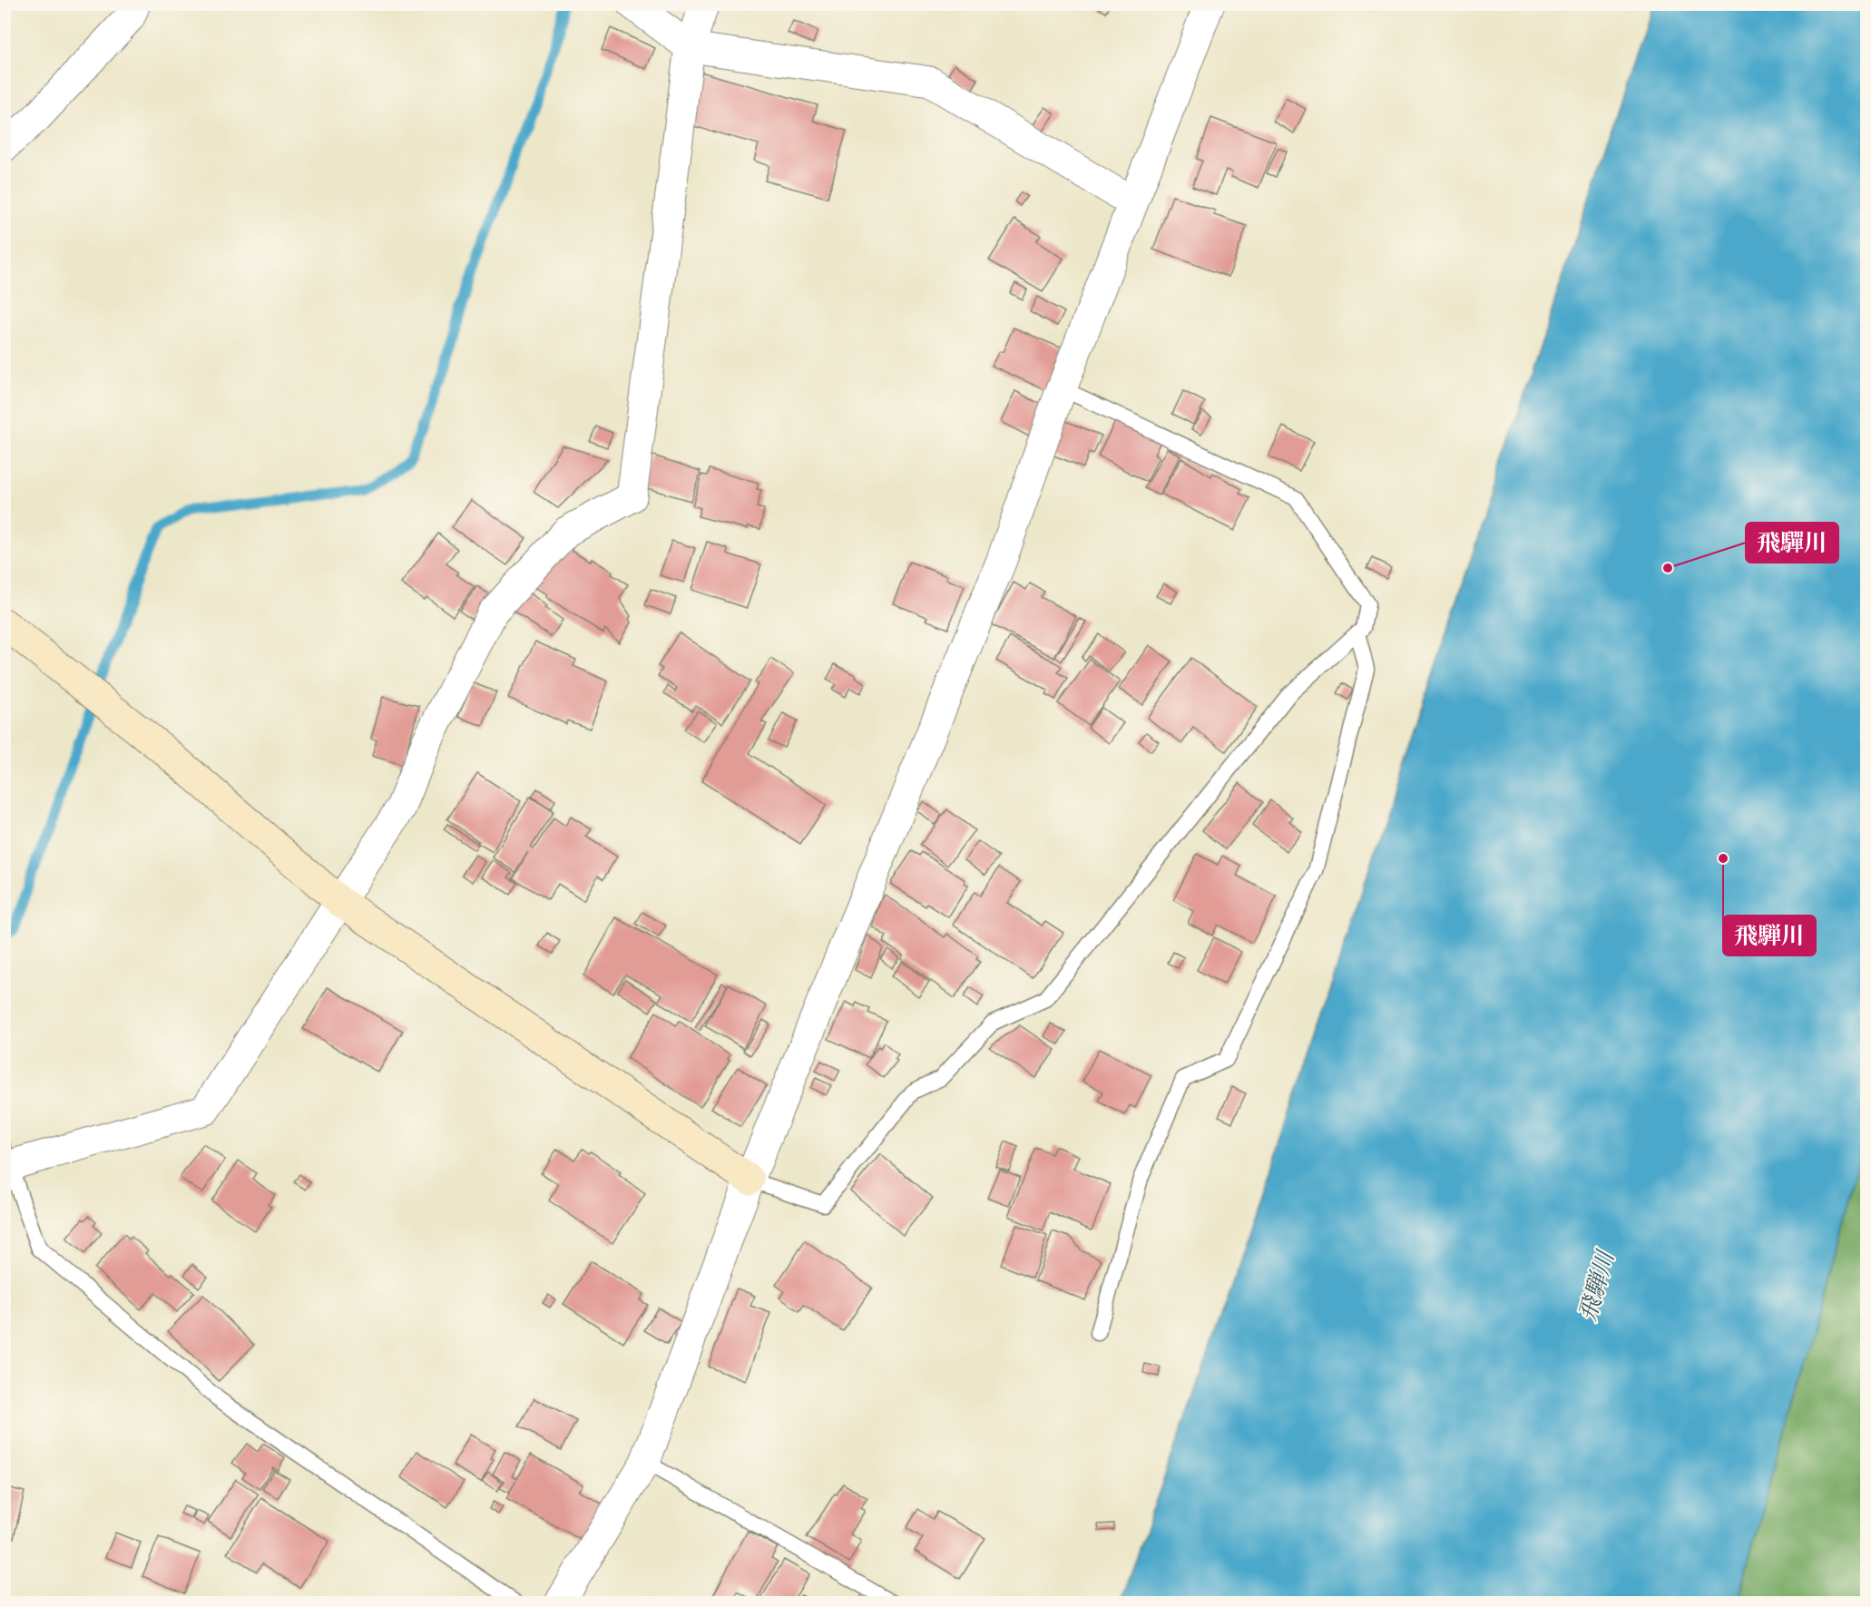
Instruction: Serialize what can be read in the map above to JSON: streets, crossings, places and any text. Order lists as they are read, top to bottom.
{
  "water": ["飛騨川"],
  "places": ["飛驒川", "飛騨川"]
}
